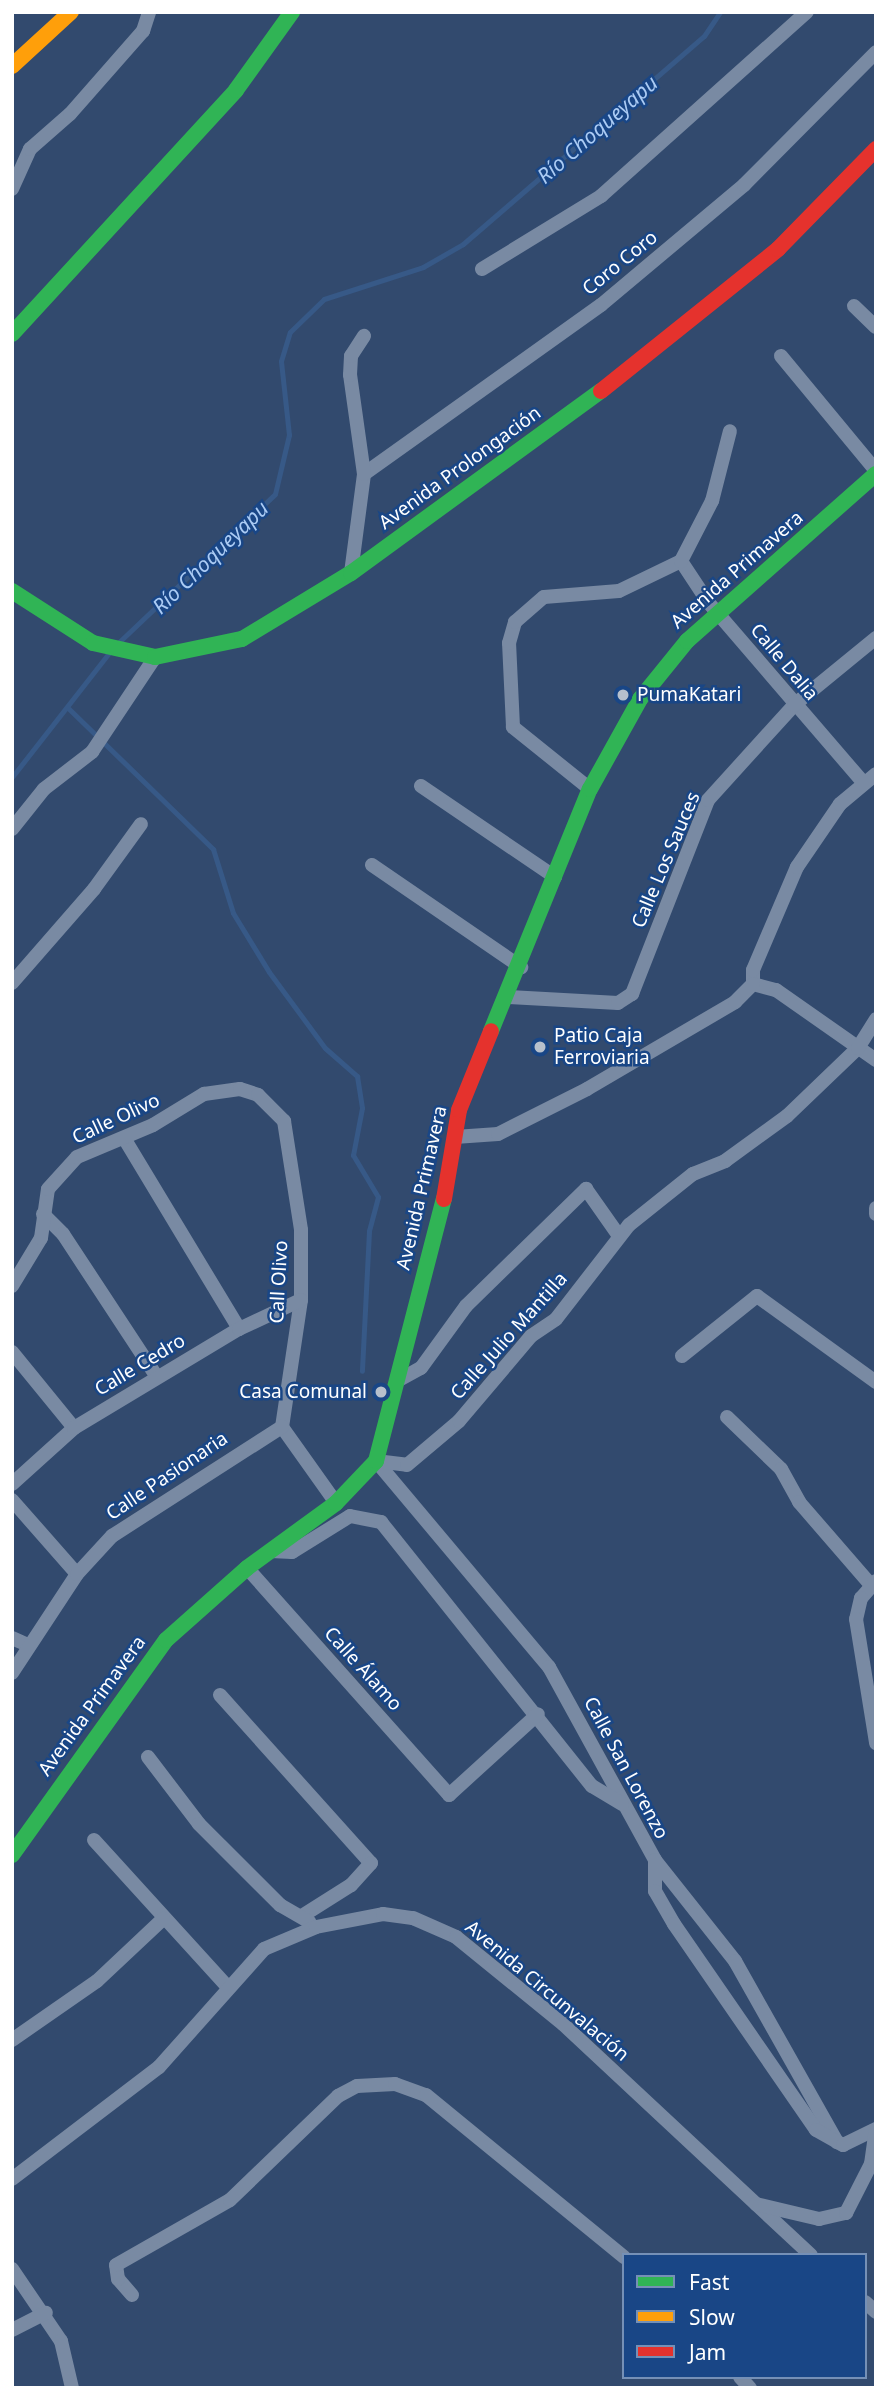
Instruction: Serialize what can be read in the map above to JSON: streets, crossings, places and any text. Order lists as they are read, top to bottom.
{
  "streets": {
    "main road": ["Avenida Prolongación", "Avenida Primavera"],
    "street": [
      "Coro Coro",
      "Calle Dalia",
      "Calle Los Sauces",
      "Calle Olivo",
      "Call Olivo",
      "Calle Julio Mantilla",
      "Calle Cedro",
      "Calle Pasionaria",
      "Calle Álamo",
      "Calle San Lorenzo",
      "Avenida Circunvalación"
    ]
  },
  "crossings": [
    ["Avenida Primavera", "Calle Dalia"],
    ["Avenida Primavera", "Calle Los Sauces"],
    ["Avenida Primavera", "Calle Julio Mantilla"],
    ["Avenida Primavera", "Calle Álamo"],
    ["Avenida Primavera", "Calle San Lorenzo"],
    ["Calle Dalia", "Calle Los Sauces"],
    ["Calle Olivo", "Call Olivo"],
    ["Call Olivo", "Calle Cedro"],
    ["Call Olivo", "Calle Pasionaria"],
    ["Calle Julio Mantilla", "Calle San Lorenzo"]
  ],
  "water": ["Río Choqueyapu"],
  "places": ["PumaKatari", "Patio Caja Ferroviaria", "Casa Comunal"],
  "legend": ["Fast", "Slow", "Jam"]
}
